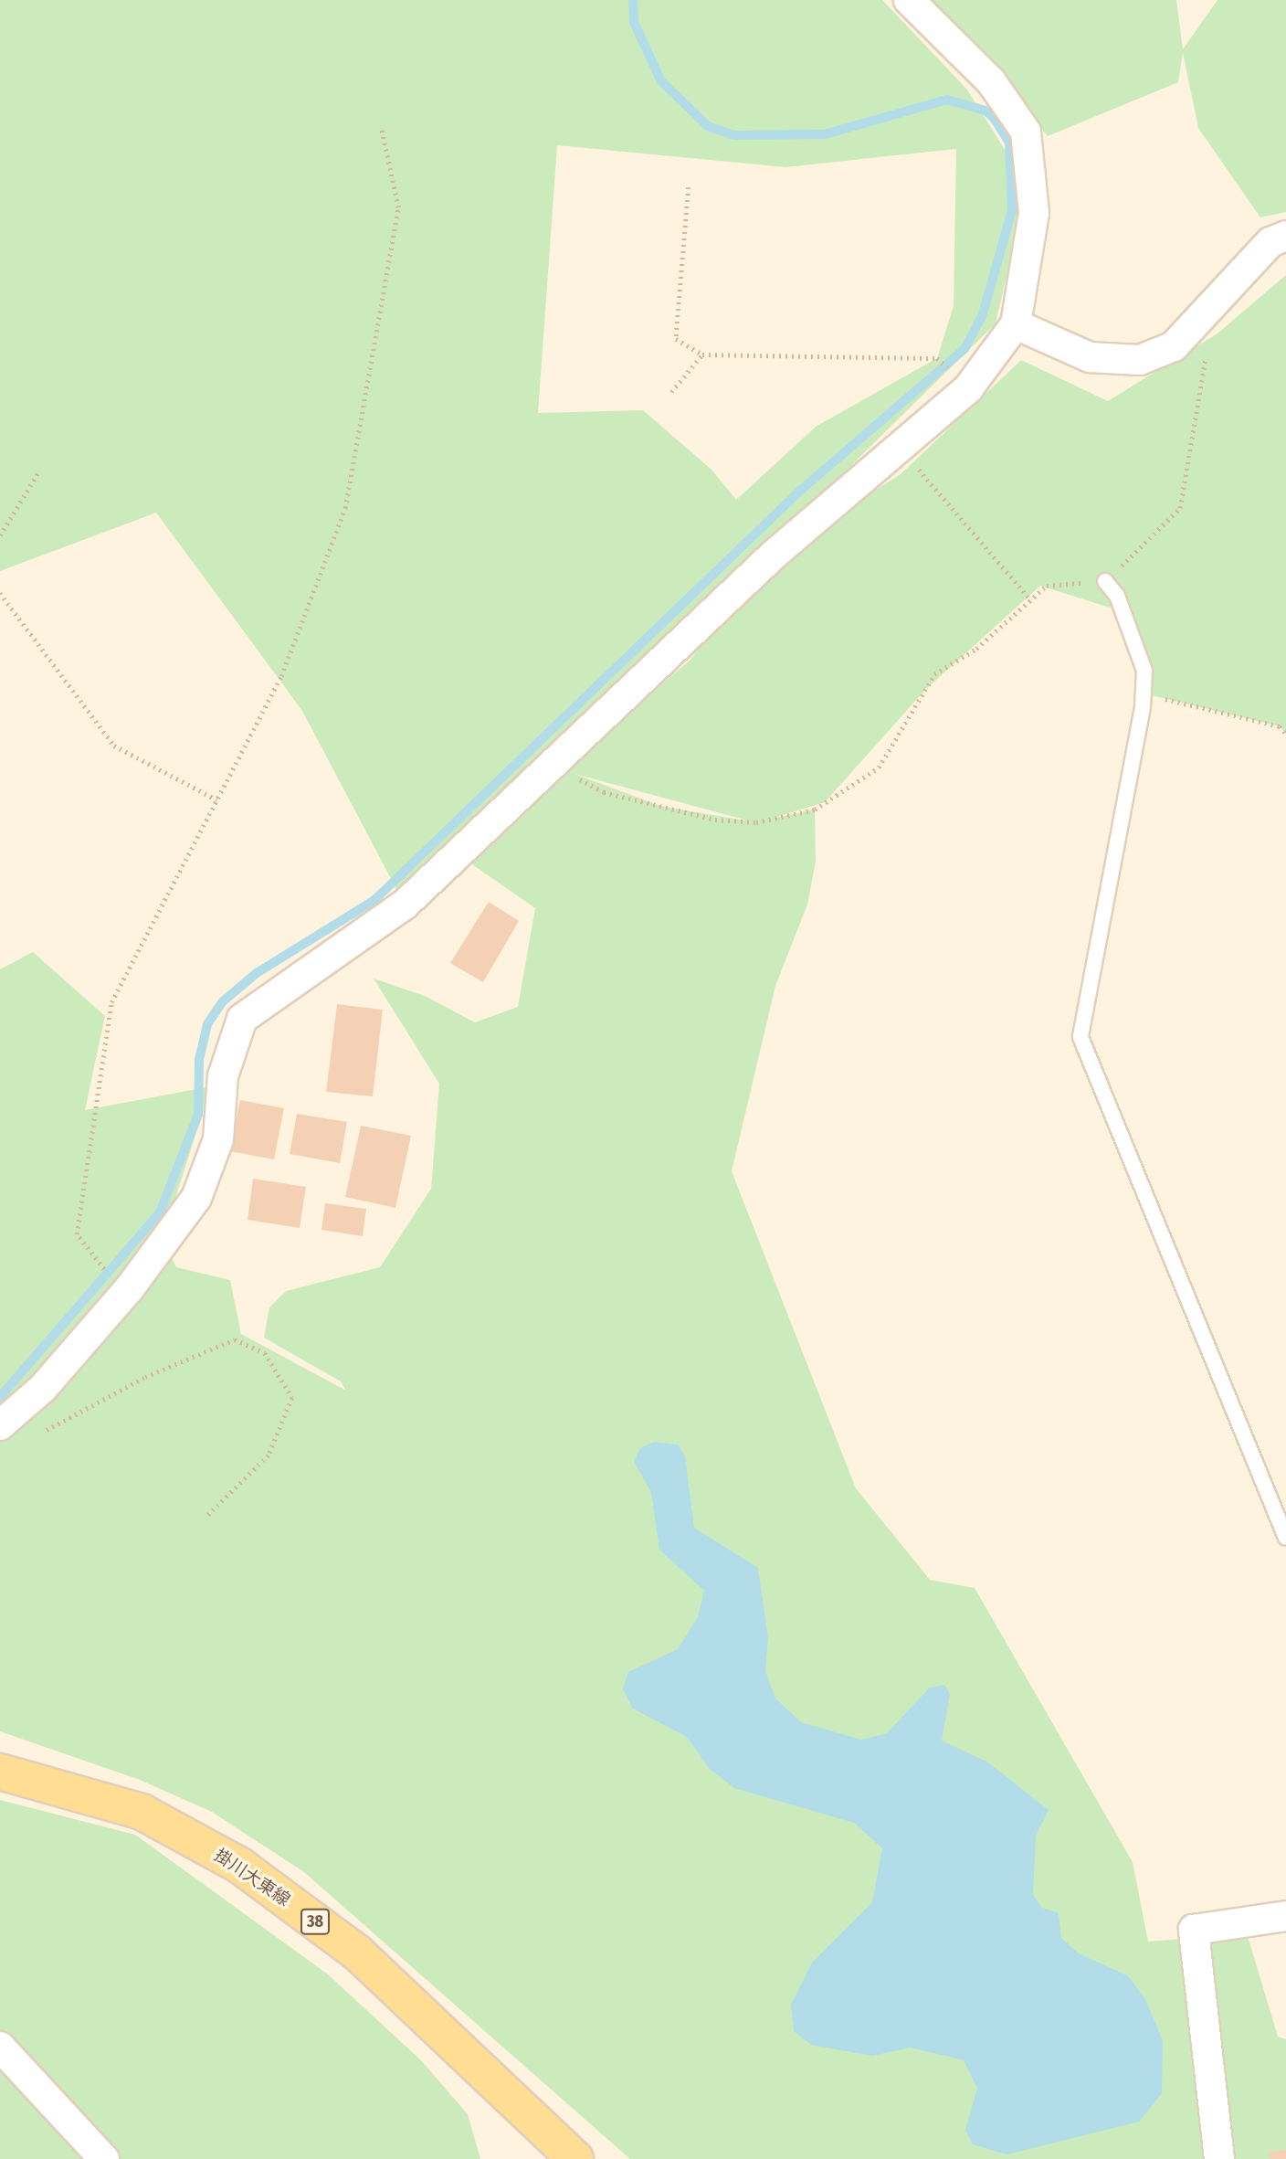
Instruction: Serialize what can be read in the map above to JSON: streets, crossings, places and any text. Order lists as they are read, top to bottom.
{
  "streets": {
    "main road": ["掛川大東線", "38"]
  }
}
